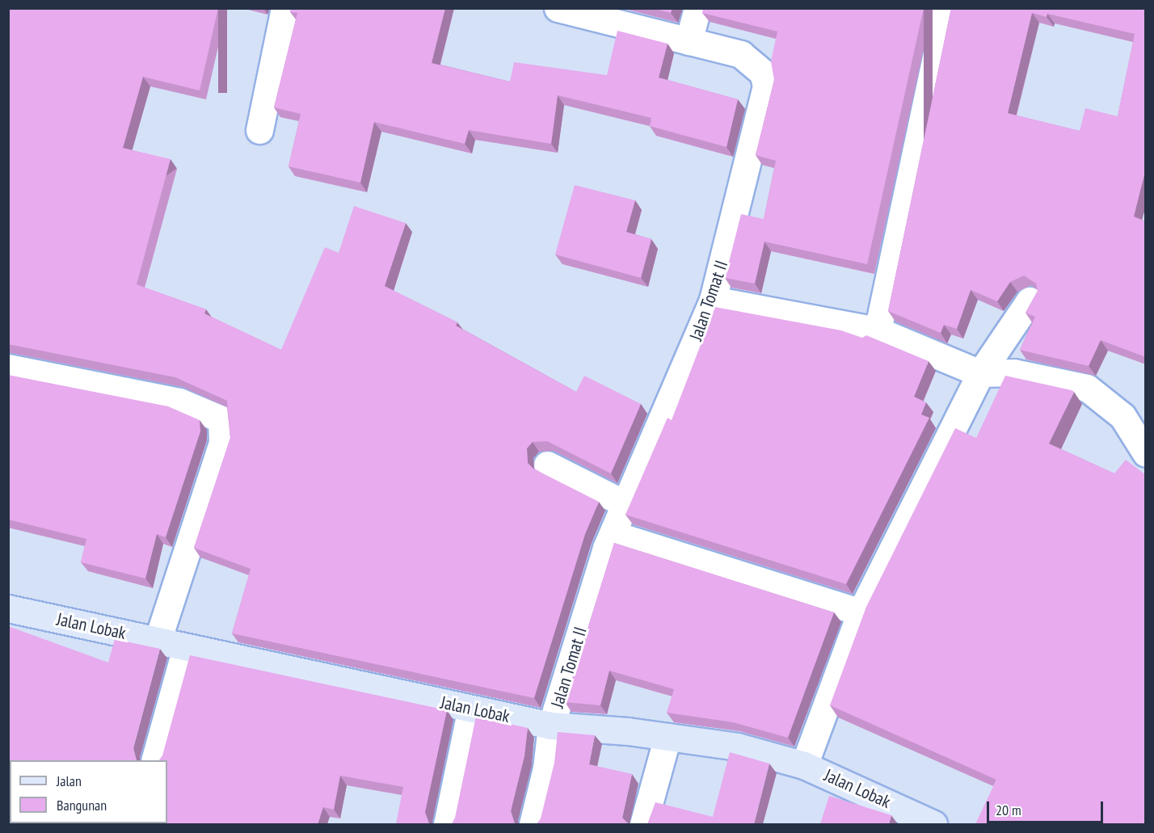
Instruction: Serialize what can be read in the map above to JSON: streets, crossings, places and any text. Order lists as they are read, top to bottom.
{
  "streets": {
    "street": ["Jalan Tomat II", "Jalan Lobak"]
  },
  "crossings": [
    ["Jalan Tomat II", "Jalan Lobak"]
  ],
  "legend": ["Jalan", "Bangunan"],
  "scale_bar": "20 m"
}
